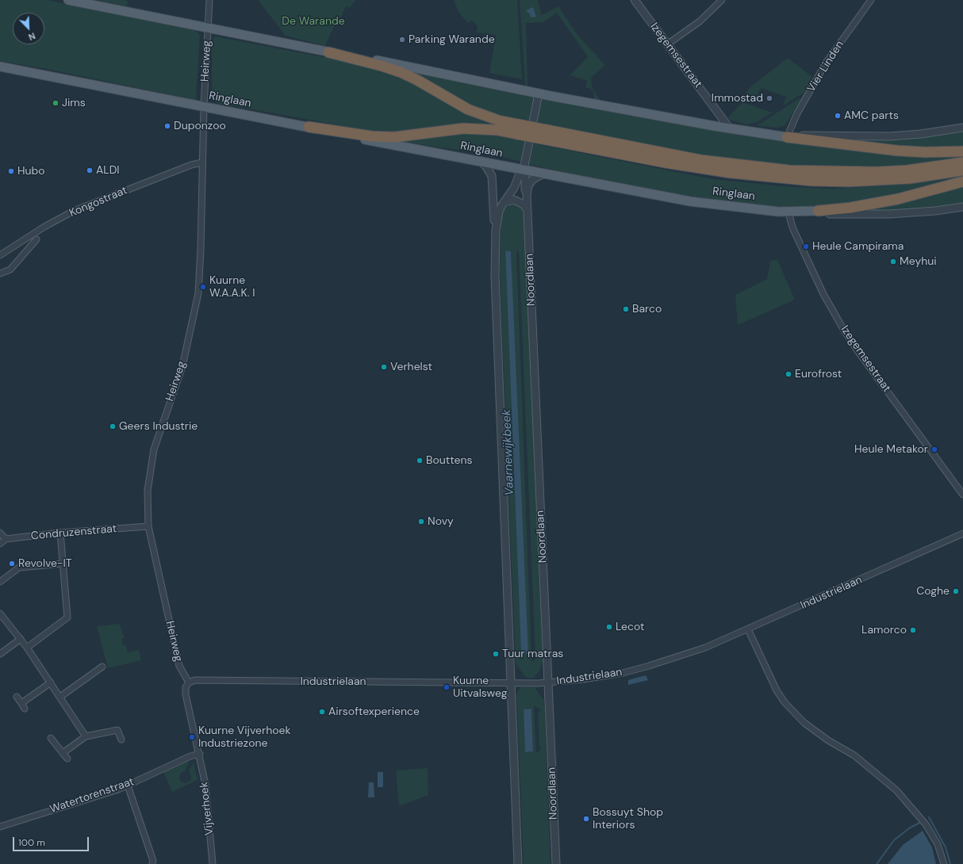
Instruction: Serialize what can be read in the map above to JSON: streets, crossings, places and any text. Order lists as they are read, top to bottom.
{
  "streets": {
    "main road": ["Ringlaan"],
    "street": [
      "Izegemsestraat",
      "Heirweg",
      "Vier Linden",
      "Kongostraat",
      "Noordlaan",
      "Condruzenstraat",
      "Industrielaan",
      "Watertorenstraat",
      "Vijverhoek"
    ]
  },
  "crossings": [
    ["Izegemsestraat", "Ringlaan"],
    ["Heirweg", "Ringlaan"],
    ["Heirweg", "Kongostraat"],
    ["Heirweg", "Condruzenstraat"],
    ["Heirweg", "Industrielaan"],
    ["Ringlaan", "Noordlaan"],
    ["Noordlaan", "Industrielaan"],
    ["Watertorenstraat", "Vijverhoek"]
  ],
  "water": ["Vaarnewijkbeek"],
  "parks": ["De Warande"],
  "places": [
    "Parking Warande",
    "Immostad",
    "Jims",
    "AMC parts",
    "Duponzoo",
    "ALDI",
    "Hubo",
    "Heule Campirama",
    "Meyhui",
    "Kuurne W.A.A.K. I",
    "Barco",
    "Verhelst",
    "Eurofrost",
    "Geers Industrie",
    "Heule Metakor",
    "Bouttens",
    "Novy",
    "Revolve-IT",
    "Coghe",
    "Lecot",
    "Lamorco",
    "Tuur matras",
    "Kuurne Uitvalsweg",
    "Airsoftexperience",
    "Kuurne Vijverhoek Industriezone",
    "Bossuyt Shop Interiors"
  ],
  "scale_bar": "100 m",
  "north": "bottom right"
}
